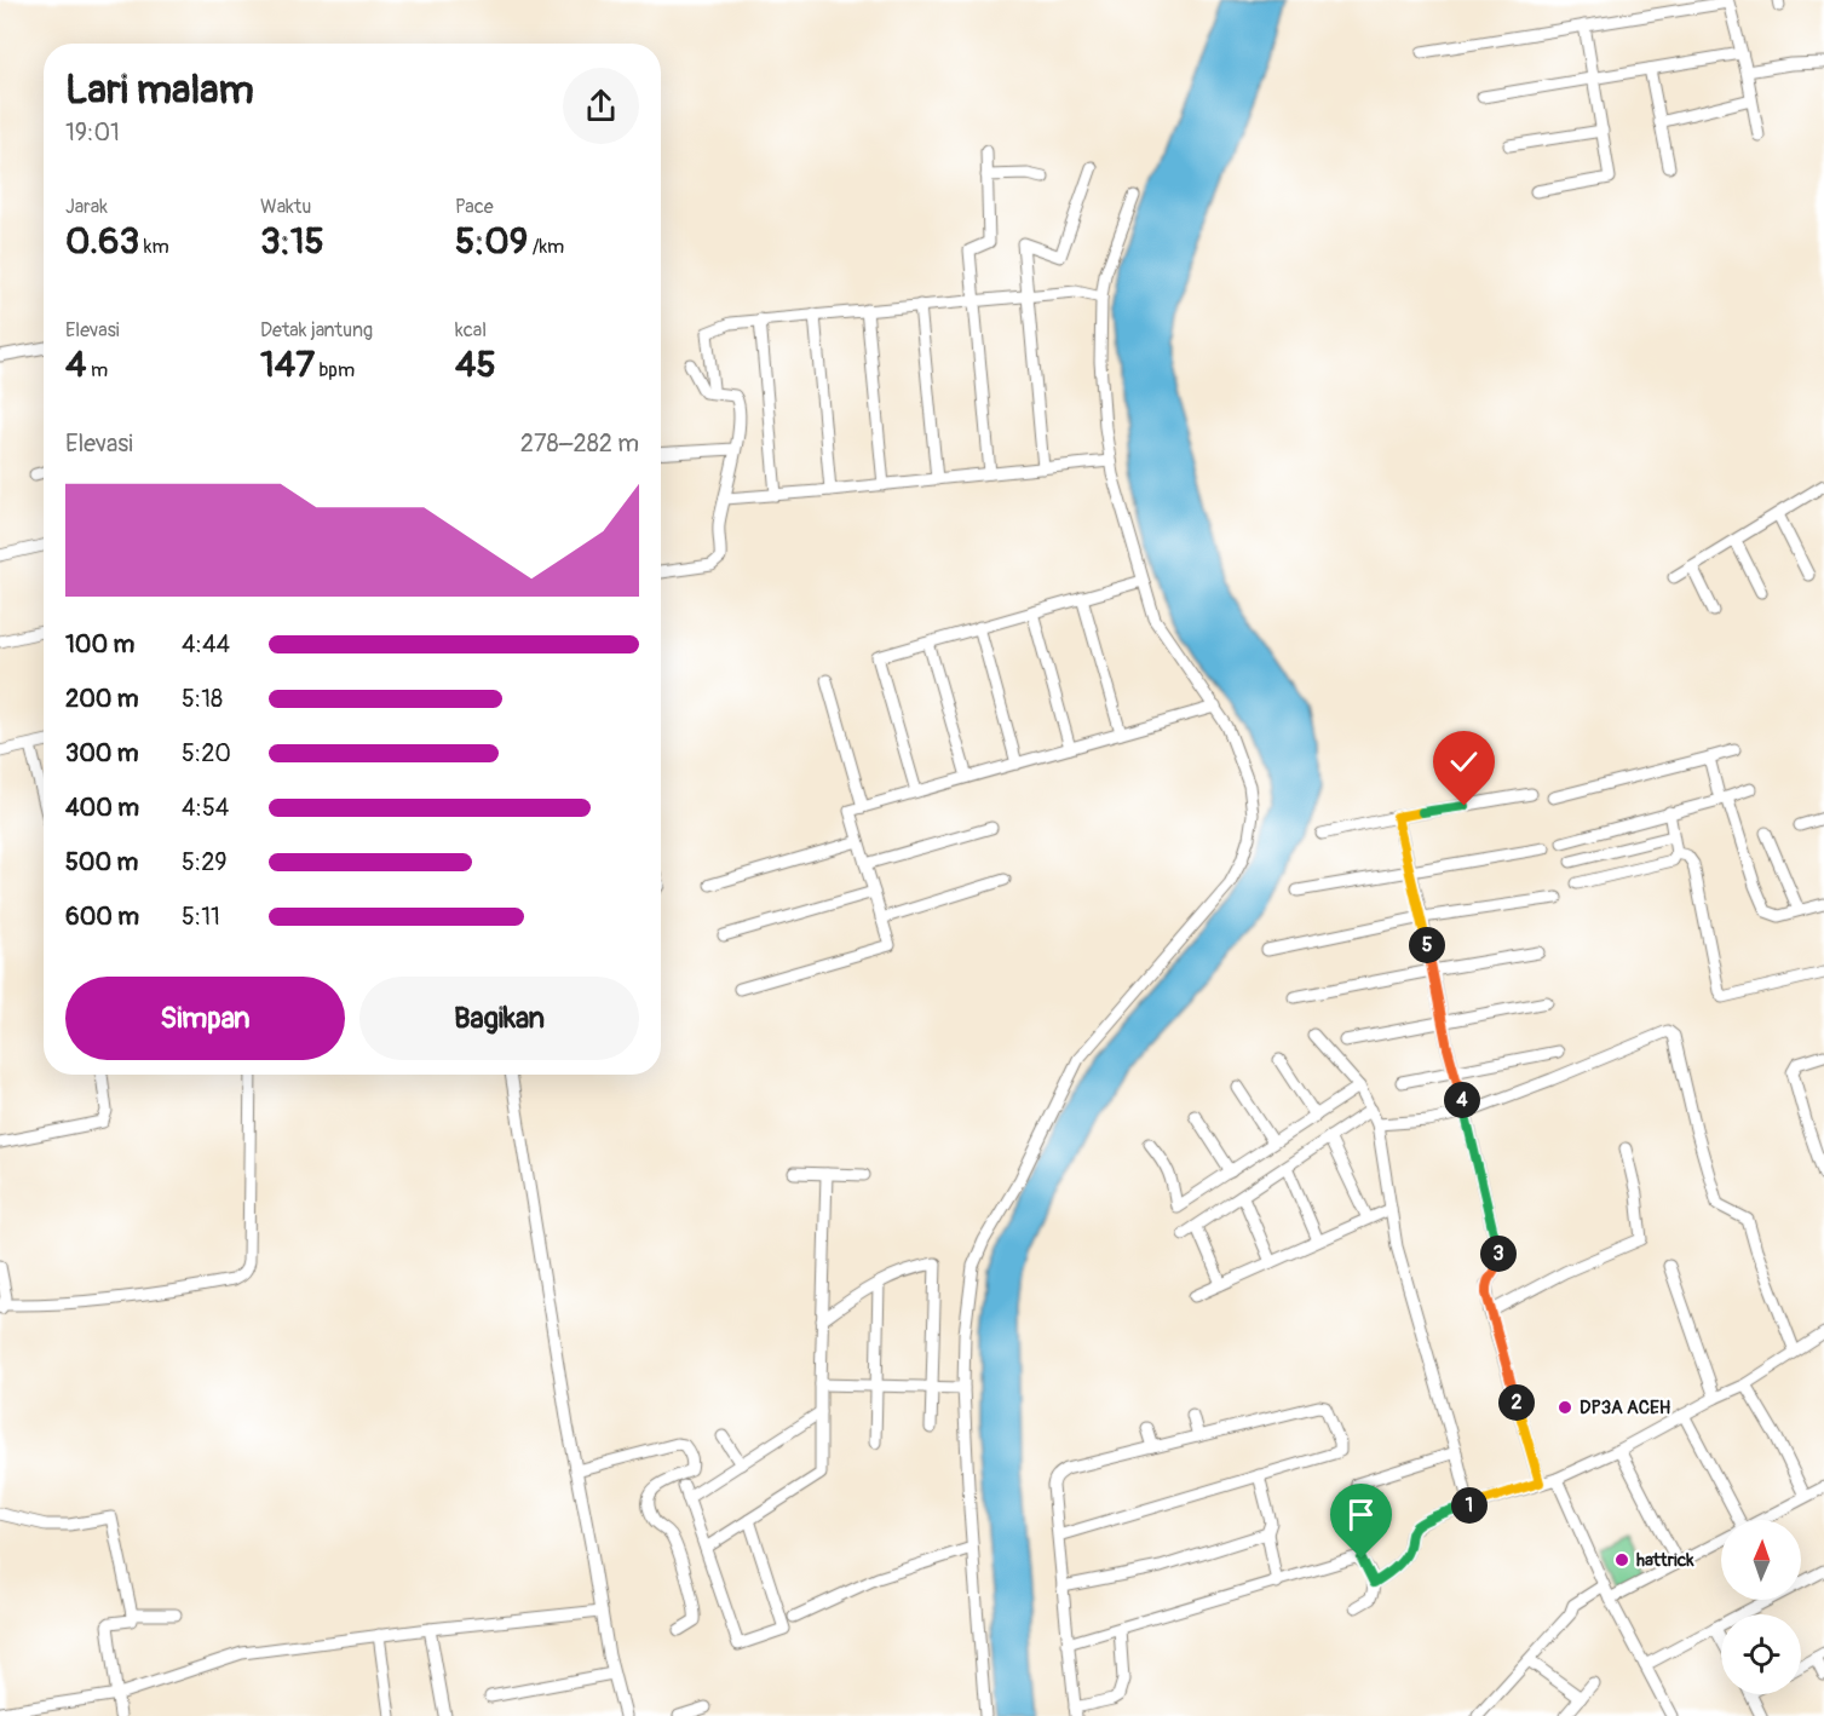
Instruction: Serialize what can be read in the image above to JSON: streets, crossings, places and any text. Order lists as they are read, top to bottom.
{
  "places": ["DP3A ACEH", "hattrick"],
  "north": "top",
  "page": {
    "heading": ["Lari malam", "19:01"],
    "stats": [
      ["Jarak", "0.63 km"],
      ["Waktu", "3:15"],
      ["Pace", "5:09 /km"],
      ["Elevasi", "4 m"],
      ["Detak jantung", "147 bpm"],
      ["kcal", "45"]
    ],
    "chart": ["Elevasi", "278–282 m"],
    "list": [
      {
        "name": "100 m",
        "note": "4:44"
      },
      {
        "name": "200 m",
        "note": "5:18"
      },
      {
        "name": "300 m",
        "note": "5:20"
      },
      {
        "name": "400 m",
        "note": "4:54"
      },
      {
        "name": "500 m",
        "note": "5:29"
      },
      {
        "name": "600 m",
        "note": "5:11"
      }
    ],
    "pins": [
      "5",
      "4",
      "3",
      "2",
      "1"
    ],
    "buttons": ["Simpan", "Bagikan"]
  }
}
